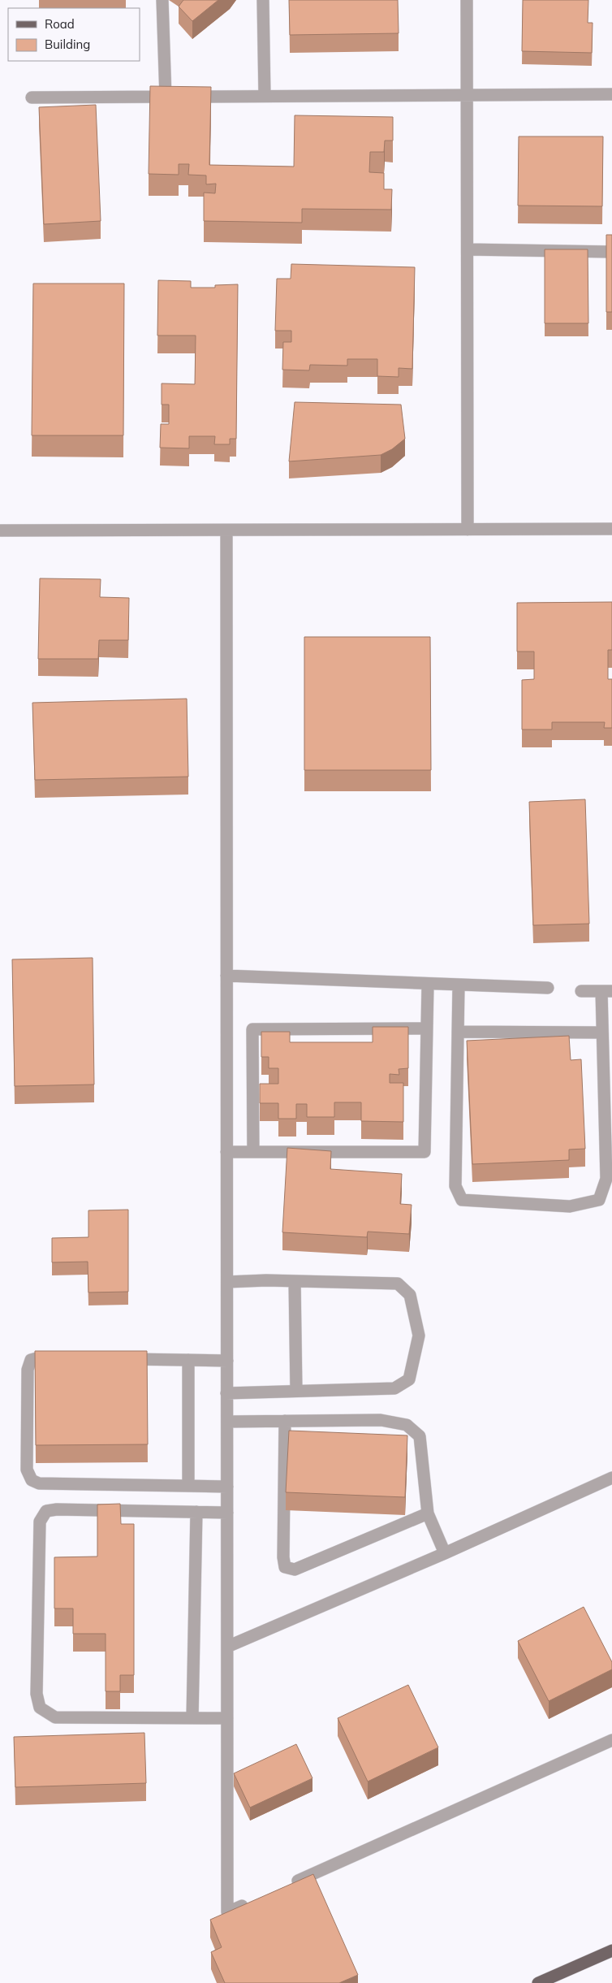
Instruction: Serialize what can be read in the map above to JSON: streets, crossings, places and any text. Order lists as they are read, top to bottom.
{
  "legend": ["Road", "Building"]
}
